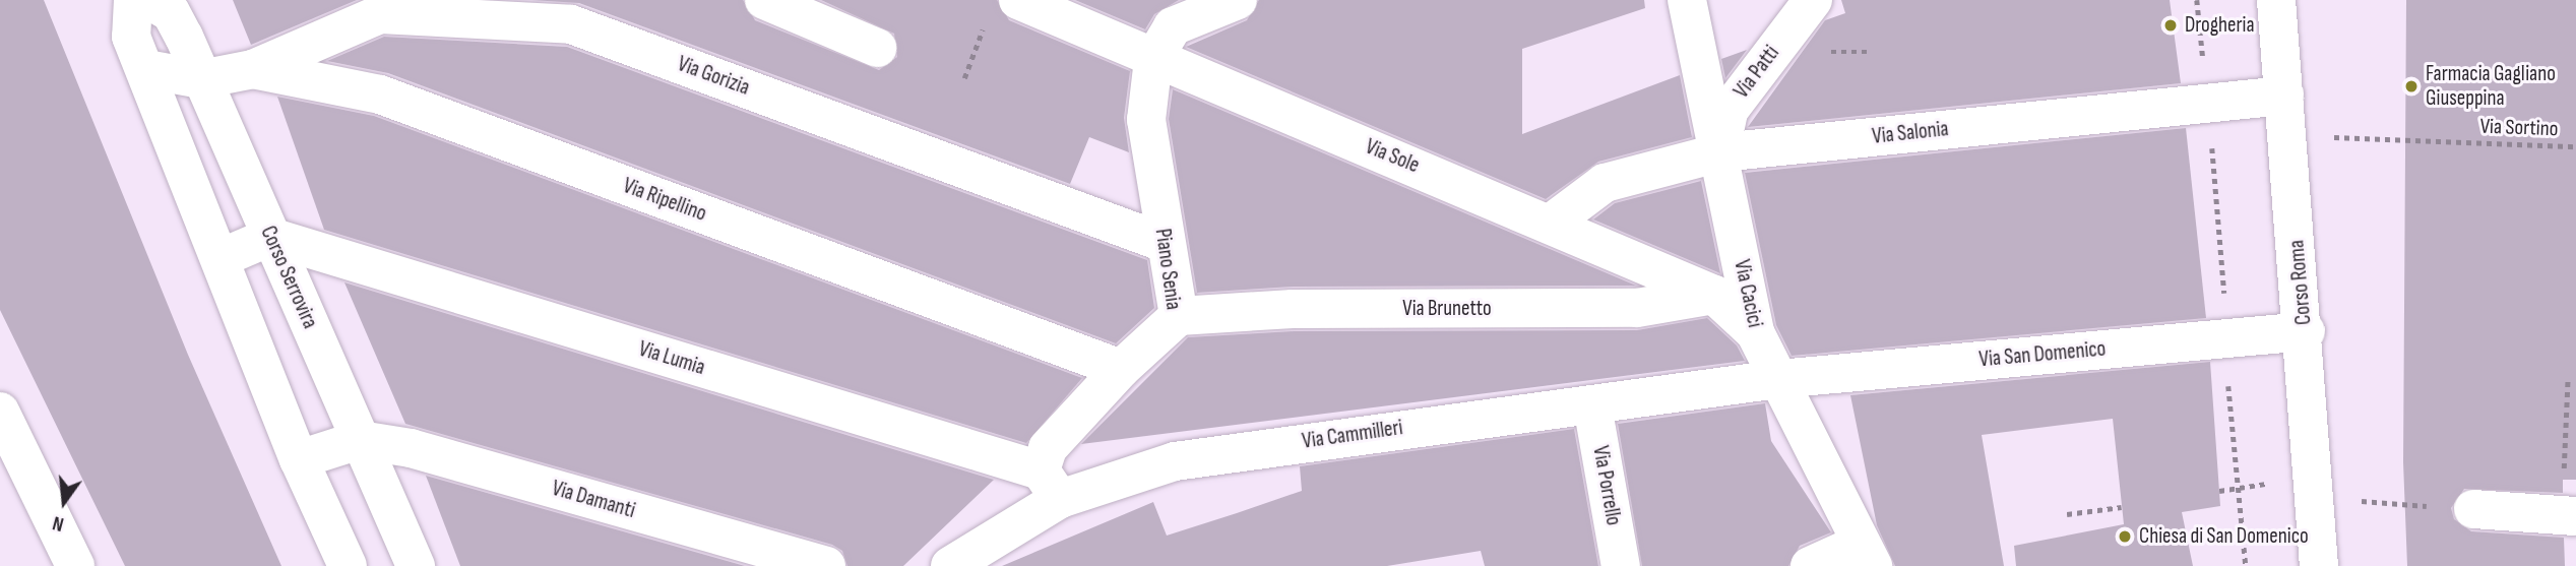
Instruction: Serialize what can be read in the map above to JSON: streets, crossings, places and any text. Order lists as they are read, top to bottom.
{
  "streets": {
    "street": [
      "Via Patti",
      "Via Gorizia",
      "Via Salonia",
      "Via Sole",
      "Via Ripellino",
      "Piano Senia",
      "Corso Serrovira",
      "Corso Roma",
      "Via Cacici",
      "Via Brunetto",
      "Via San Domenico",
      "Via Lumia",
      "Via Cammilleri",
      "Via Porrello",
      "Via Damanti"
    ],
    "path": ["Via Sortino"]
  },
  "crossings": [
    ["Via Patti", "Via Salonia"],
    ["Via Patti", "Via Cacici"],
    ["Via Gorizia", "Via Ripellino"],
    ["Via Gorizia", "Piano Senia"],
    ["Via Salonia", "Via Sole"],
    ["Via Salonia", "Corso Roma"],
    ["Via Salonia", "Via Cacici"],
    ["Via Sole", "Piano Senia"],
    ["Via Sole", "Via Cacici"],
    ["Via Sole", "Via Brunetto"],
    ["Via Ripellino", "Piano Senia"],
    ["Via Ripellino", "Corso Serrovira"],
    ["Piano Senia", "Via Brunetto"],
    ["Piano Senia", "Via Lumia"],
    ["Piano Senia", "Via Cammilleri"],
    ["Corso Serrovira", "Via Lumia"],
    ["Corso Serrovira", "Via Damanti"],
    ["Corso Roma", "Via San Domenico"],
    ["Via Cacici", "Via San Domenico"],
    ["Via Cacici", "Via Cammilleri"],
    ["Via San Domenico", "Via Cammilleri"],
    ["Via Lumia", "Via Cammilleri"],
    ["Via Cammilleri", "Via Porrello"]
  ],
  "places": ["Drogheria", "Farmacia Gagliano Giuseppina", "Chiesa di San Domenico"],
  "north": "bottom"
}
